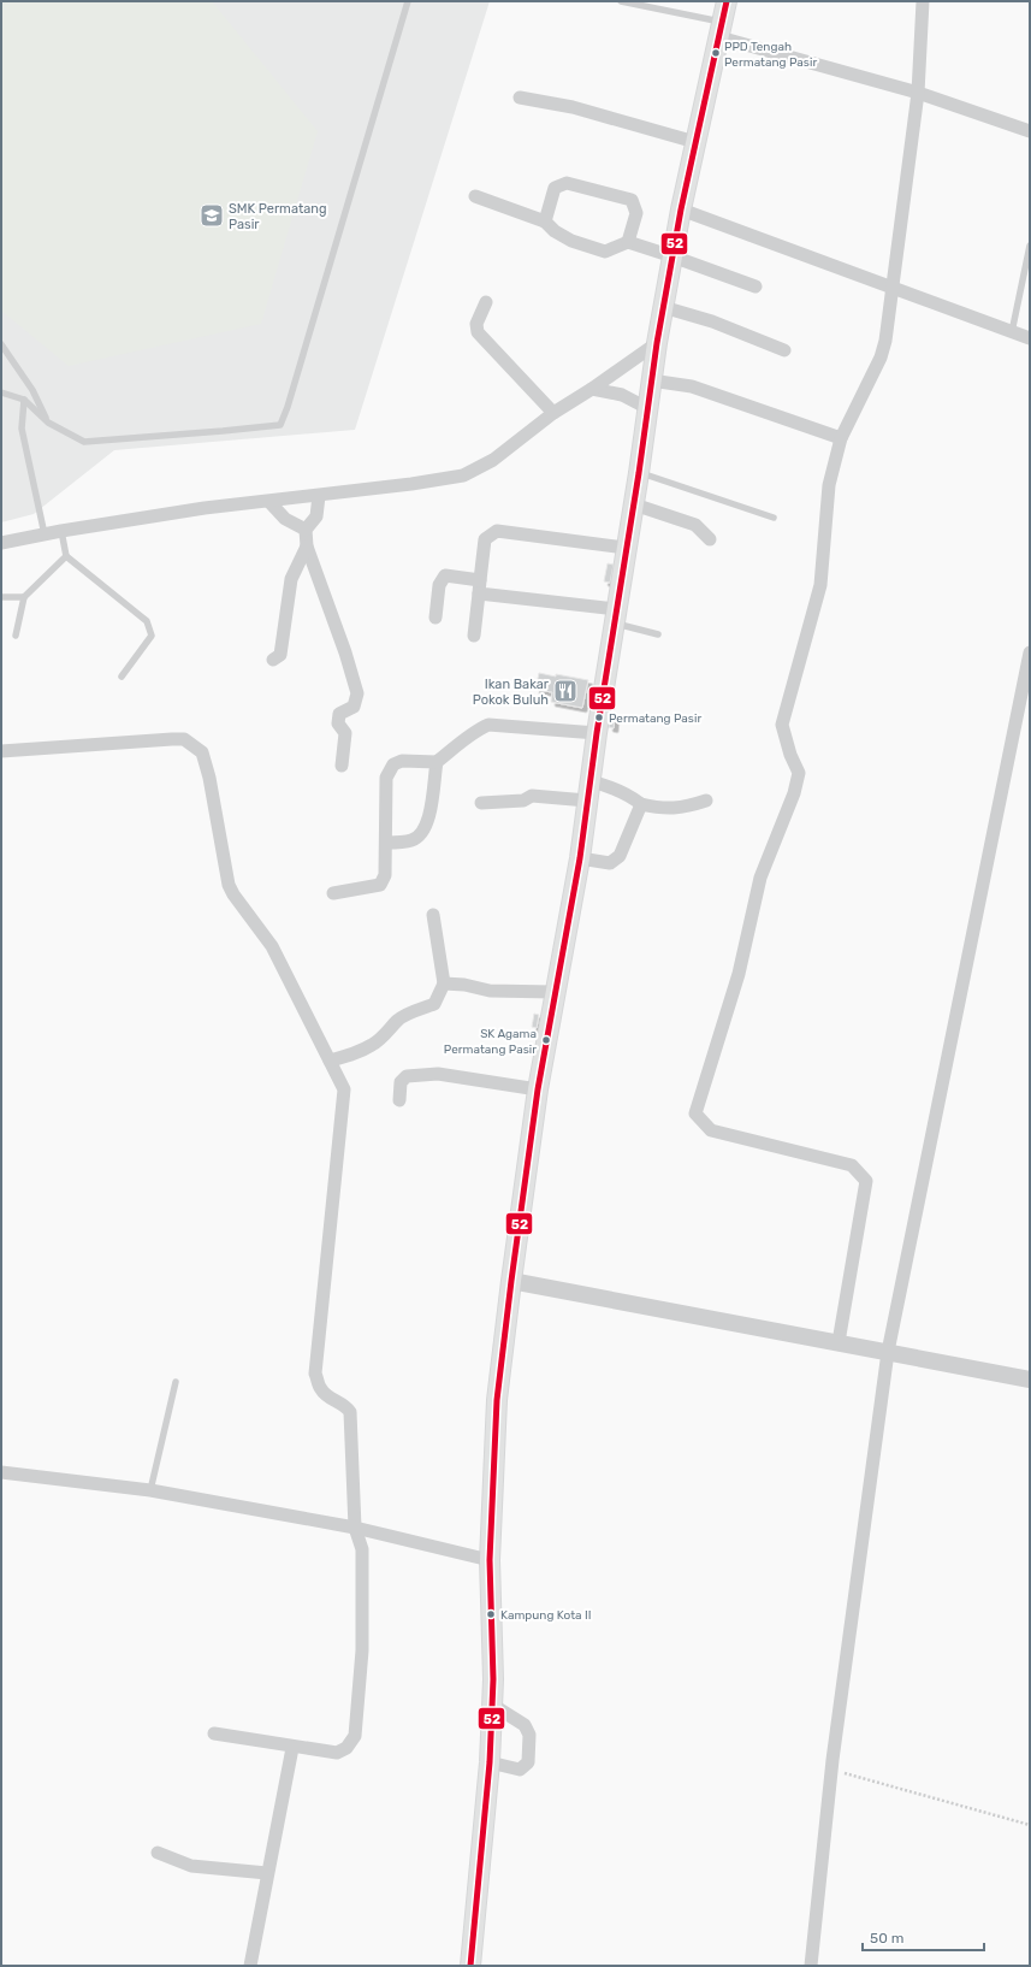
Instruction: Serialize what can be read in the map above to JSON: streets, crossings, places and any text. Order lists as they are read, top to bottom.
{
  "places": {
    "other": [
      "PPD Tengah Permatang Pasir",
      "Permatang Pasir",
      "SK Agama Permatang Pasir",
      "Kampung Kota II"
    ],
    "school or university": ["SMK Permatang Pasir"],
    "restaurant": ["Ikan Bakar Pokok Buluh"]
  },
  "lines": ["transit line 52"],
  "scale_bar": "50 m"
}
